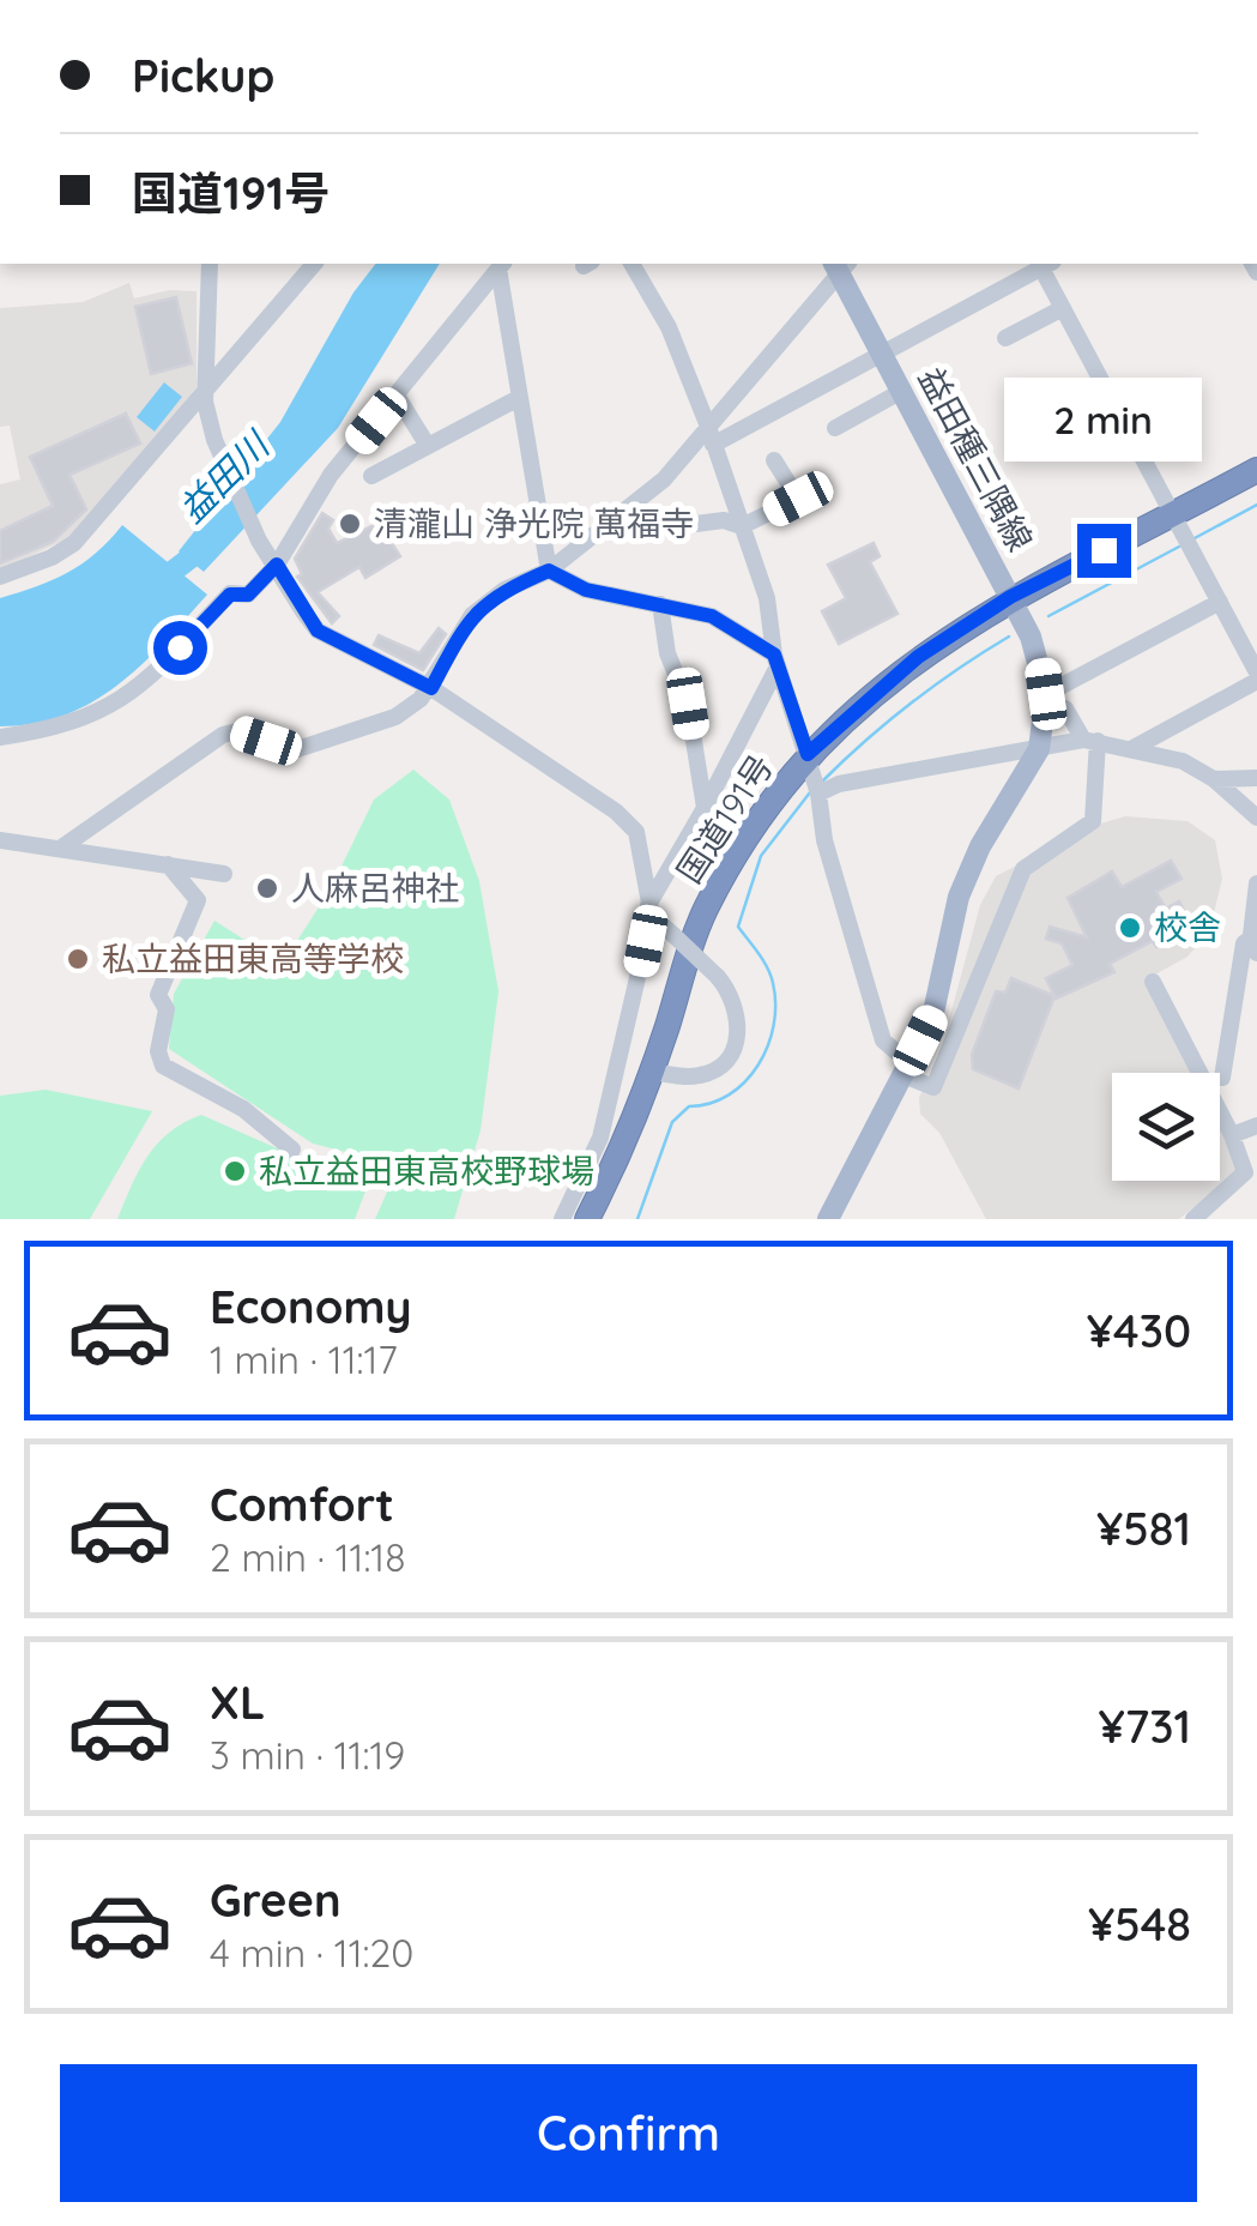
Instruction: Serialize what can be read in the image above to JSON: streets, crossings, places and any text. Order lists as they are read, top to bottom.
{
  "streets": {
    "highway": ["国道191号"],
    "main road": ["益田種三隅線"]
  },
  "crossings": [
    ["益田種三隅線", "国道191号"]
  ],
  "water": ["益田川"],
  "places": [
    "清瀧山 浄光院 萬福寺",
    "人麻呂神社",
    "校舎",
    "私立益田東高等学校",
    "私立益田東高校野球場"
  ],
  "page": {
    "banner": ["Pickup", "国道191号"],
    "bubble": "2 min",
    "list": [
      {
        "name": "Economy",
        "note": "1 min · 11:17",
        "value": "¥430"
      },
      {
        "name": "Comfort",
        "note": "2 min · 11:18",
        "value": "¥581"
      },
      {
        "name": "XL",
        "note": "3 min · 11:19",
        "value": "¥731"
      },
      {
        "name": "Green",
        "note": "4 min · 11:20",
        "value": "¥548"
      }
    ],
    "buttons": "Confirm"
  }
}
